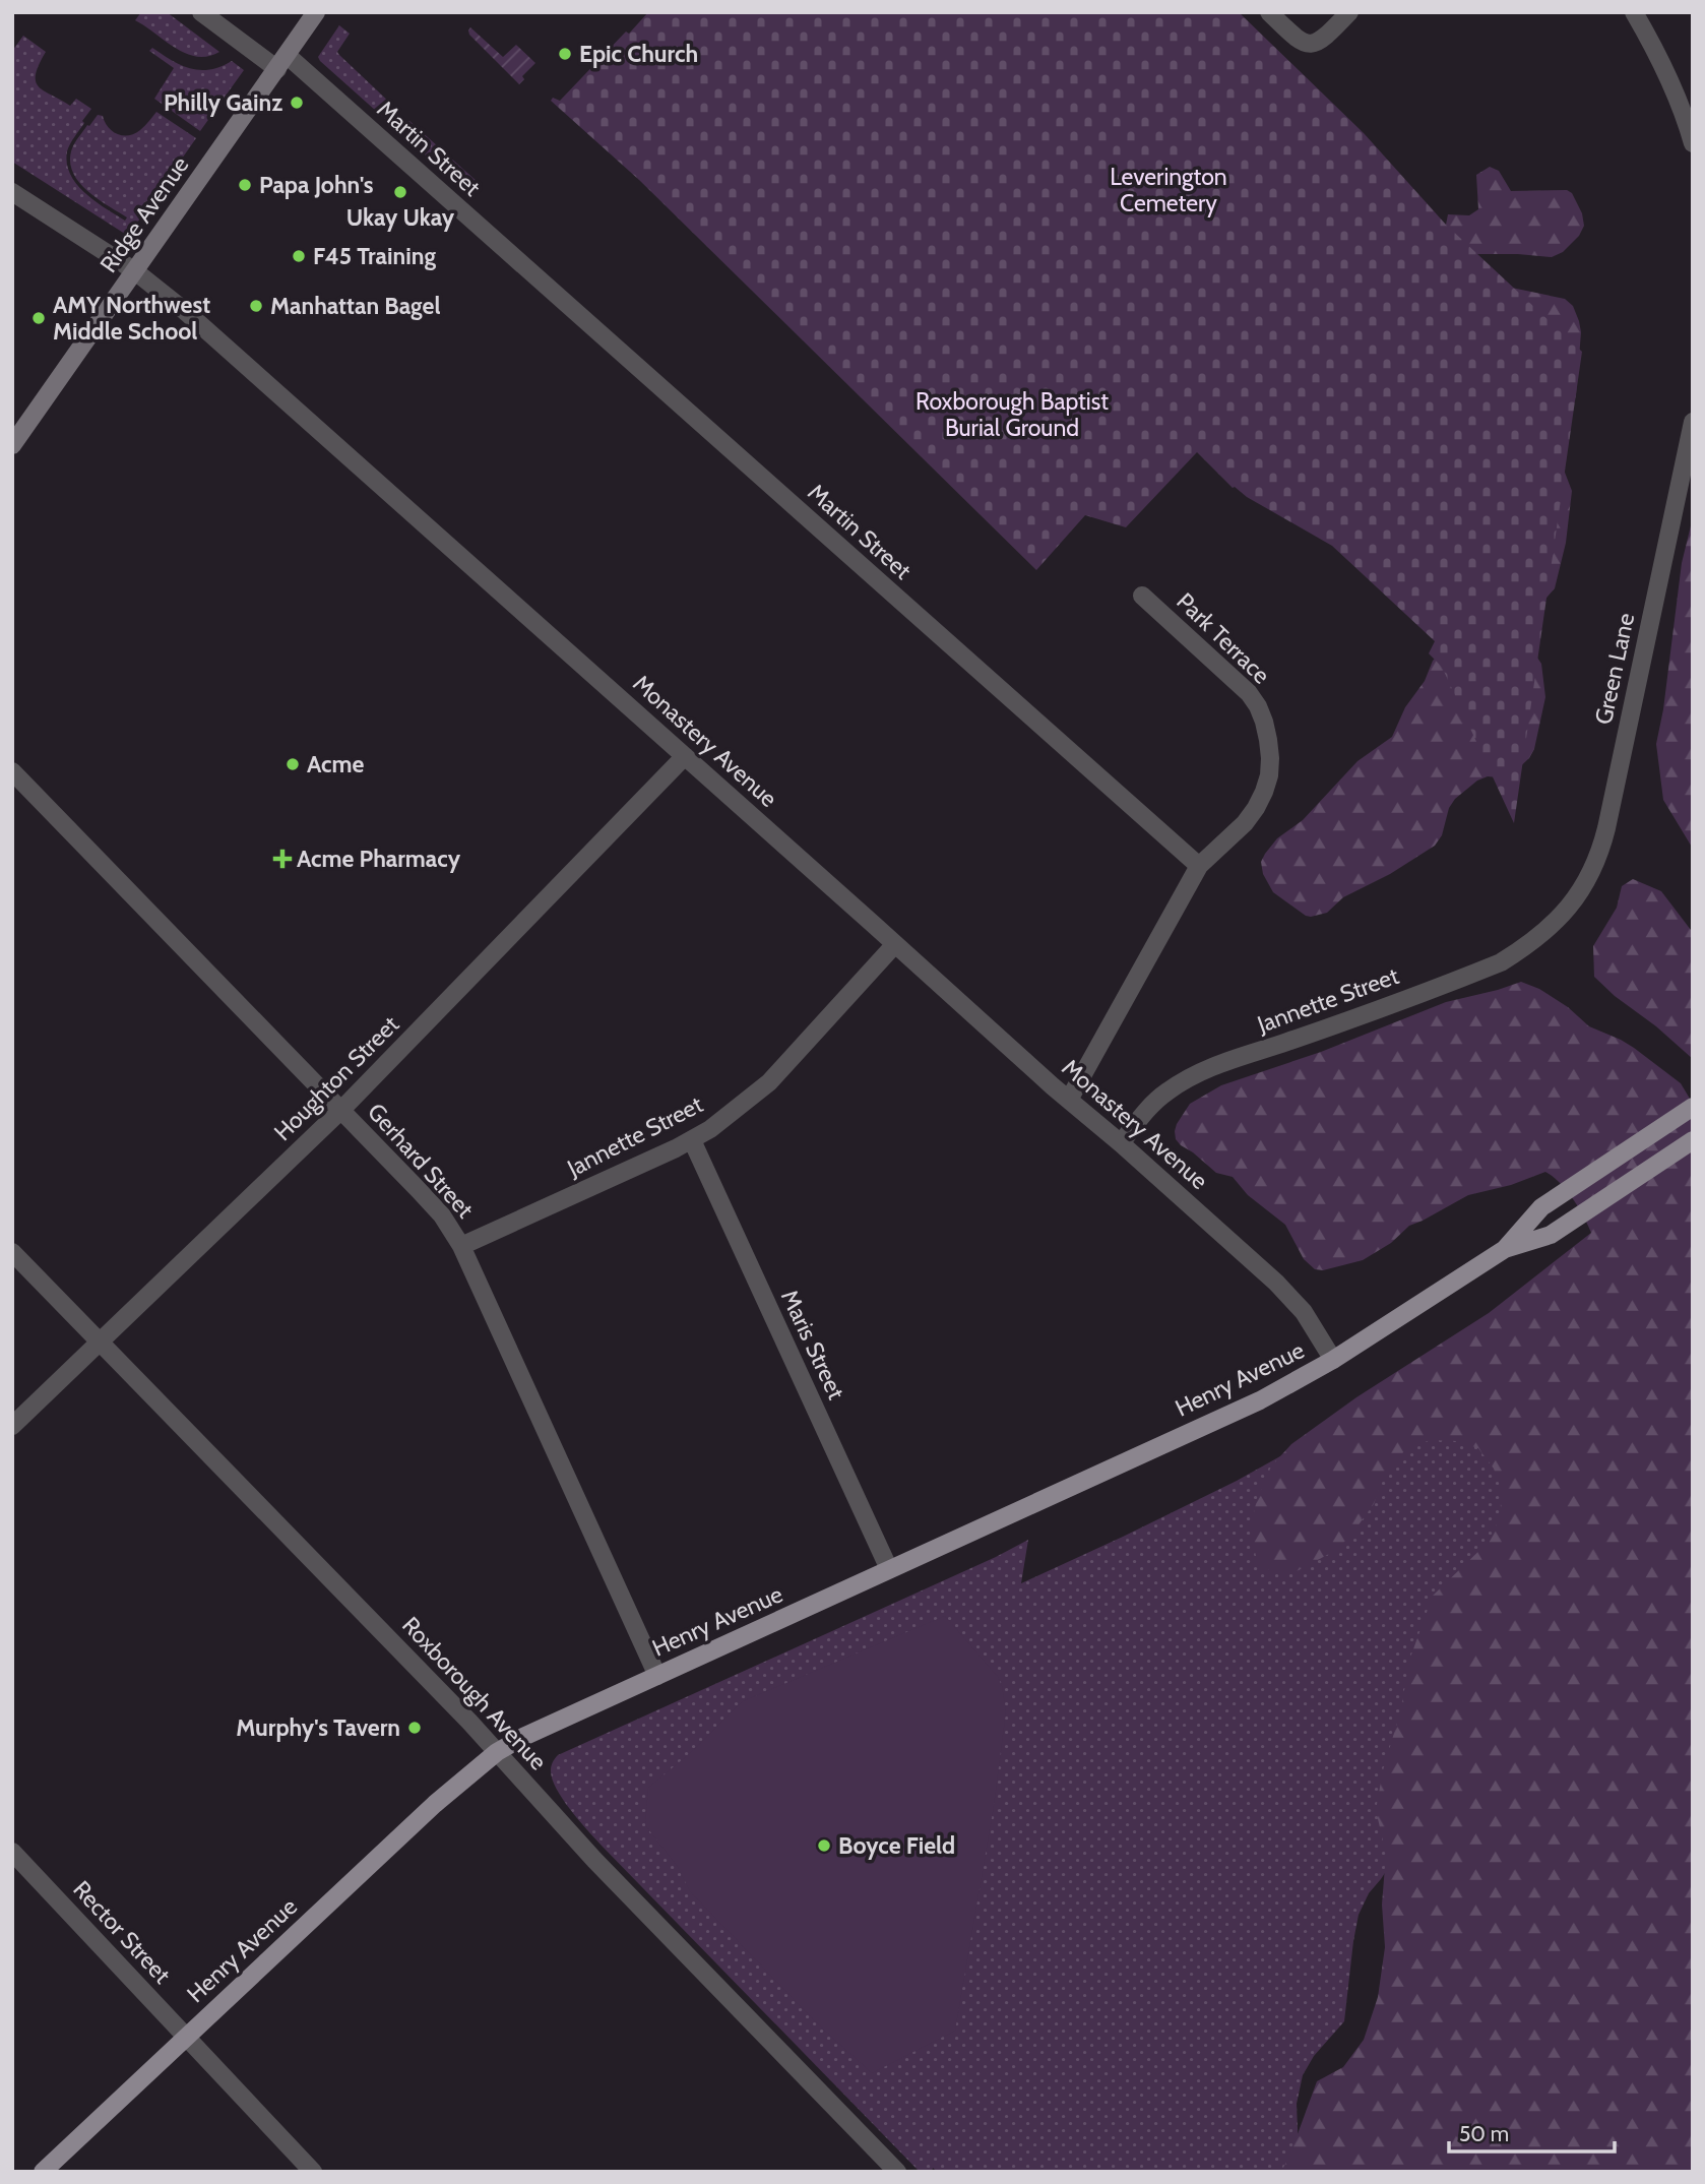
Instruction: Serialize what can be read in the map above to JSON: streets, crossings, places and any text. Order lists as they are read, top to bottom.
{
  "streets": {
    "main road": ["Ridge Avenue", "Henry Avenue"],
    "street": [
      "Martin Street",
      "Park Terrace",
      "Green Lane",
      "Monastery Avenue",
      "Jannette Street",
      "Houghton Street",
      "Gerhard Street",
      "Maris Street",
      "Roxborough Avenue",
      "Rector Street"
    ]
  },
  "crossings": [
    ["Martin Street", "Ridge Avenue"],
    ["Martin Street", "Park Terrace"],
    ["Ridge Avenue", "Monastery Avenue"],
    ["Green Lane", "Jannette Street"],
    ["Monastery Avenue", "Jannette Street"],
    ["Monastery Avenue", "Houghton Street"],
    ["Monastery Avenue", "Henry Avenue"],
    ["Jannette Street", "Gerhard Street"],
    ["Jannette Street", "Maris Street"],
    ["Houghton Street", "Gerhard Street"],
    ["Houghton Street", "Roxborough Avenue"],
    ["Gerhard Street", "Henry Avenue"],
    ["Maris Street", "Henry Avenue"],
    ["Henry Avenue", "Roxborough Avenue"],
    ["Henry Avenue", "Rector Street"]
  ],
  "parks": ["Leverington Cemetery", "Roxborough Baptist Burial Ground"],
  "places": {
    "other": [
      "Epic Church",
      "Philly Gainz",
      "Papa John's",
      "Ukay Ukay",
      "F45 Training",
      "Manhattan Bagel",
      "AMY Northwest Middle School",
      "Acme",
      "Murphy's Tavern",
      "Boyce Field"
    ],
    "health": ["Acme Pharmacy"]
  },
  "scale_bar": "50 m"
}
